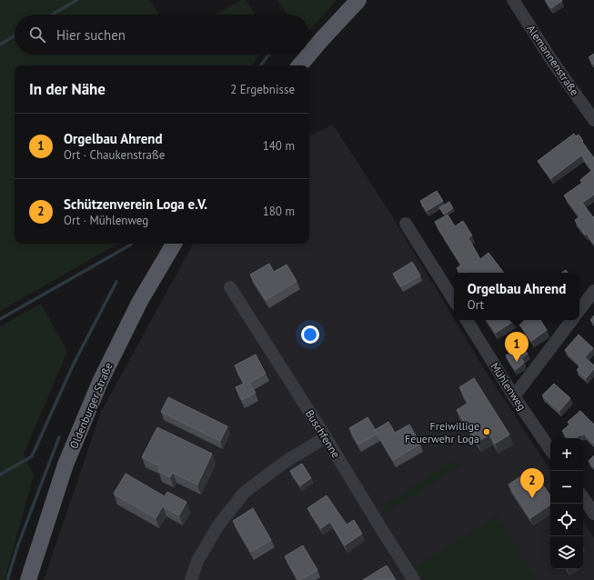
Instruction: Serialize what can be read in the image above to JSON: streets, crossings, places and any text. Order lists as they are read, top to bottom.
{
  "streets": {
    "main road": ["Oldenburger Straße"],
    "street": ["Alemannenstraße", "Mühlenweg", "Buschfenne"]
  },
  "places": ["Freiwillige Feuerwehr Loga"],
  "page": {
    "search": "Hier suchen",
    "heading": ["In der Nähe", "2 Ergebnisse"],
    "list": [
      {
        "mark": "1",
        "name": "Orgelbau Ahrend",
        "note": "Ort · Chaukenstraße",
        "value": "140 m"
      },
      {
        "mark": "2",
        "name": "Schützenverein Loga e.V.",
        "note": "Ort · Mühlenweg",
        "value": "180 m"
      }
    ],
    "popup": ["Orgelbau Ahrend", "Ort"],
    "pins": ["1", "2"],
    "map_buttons": ["+", "−"]
  }
}
